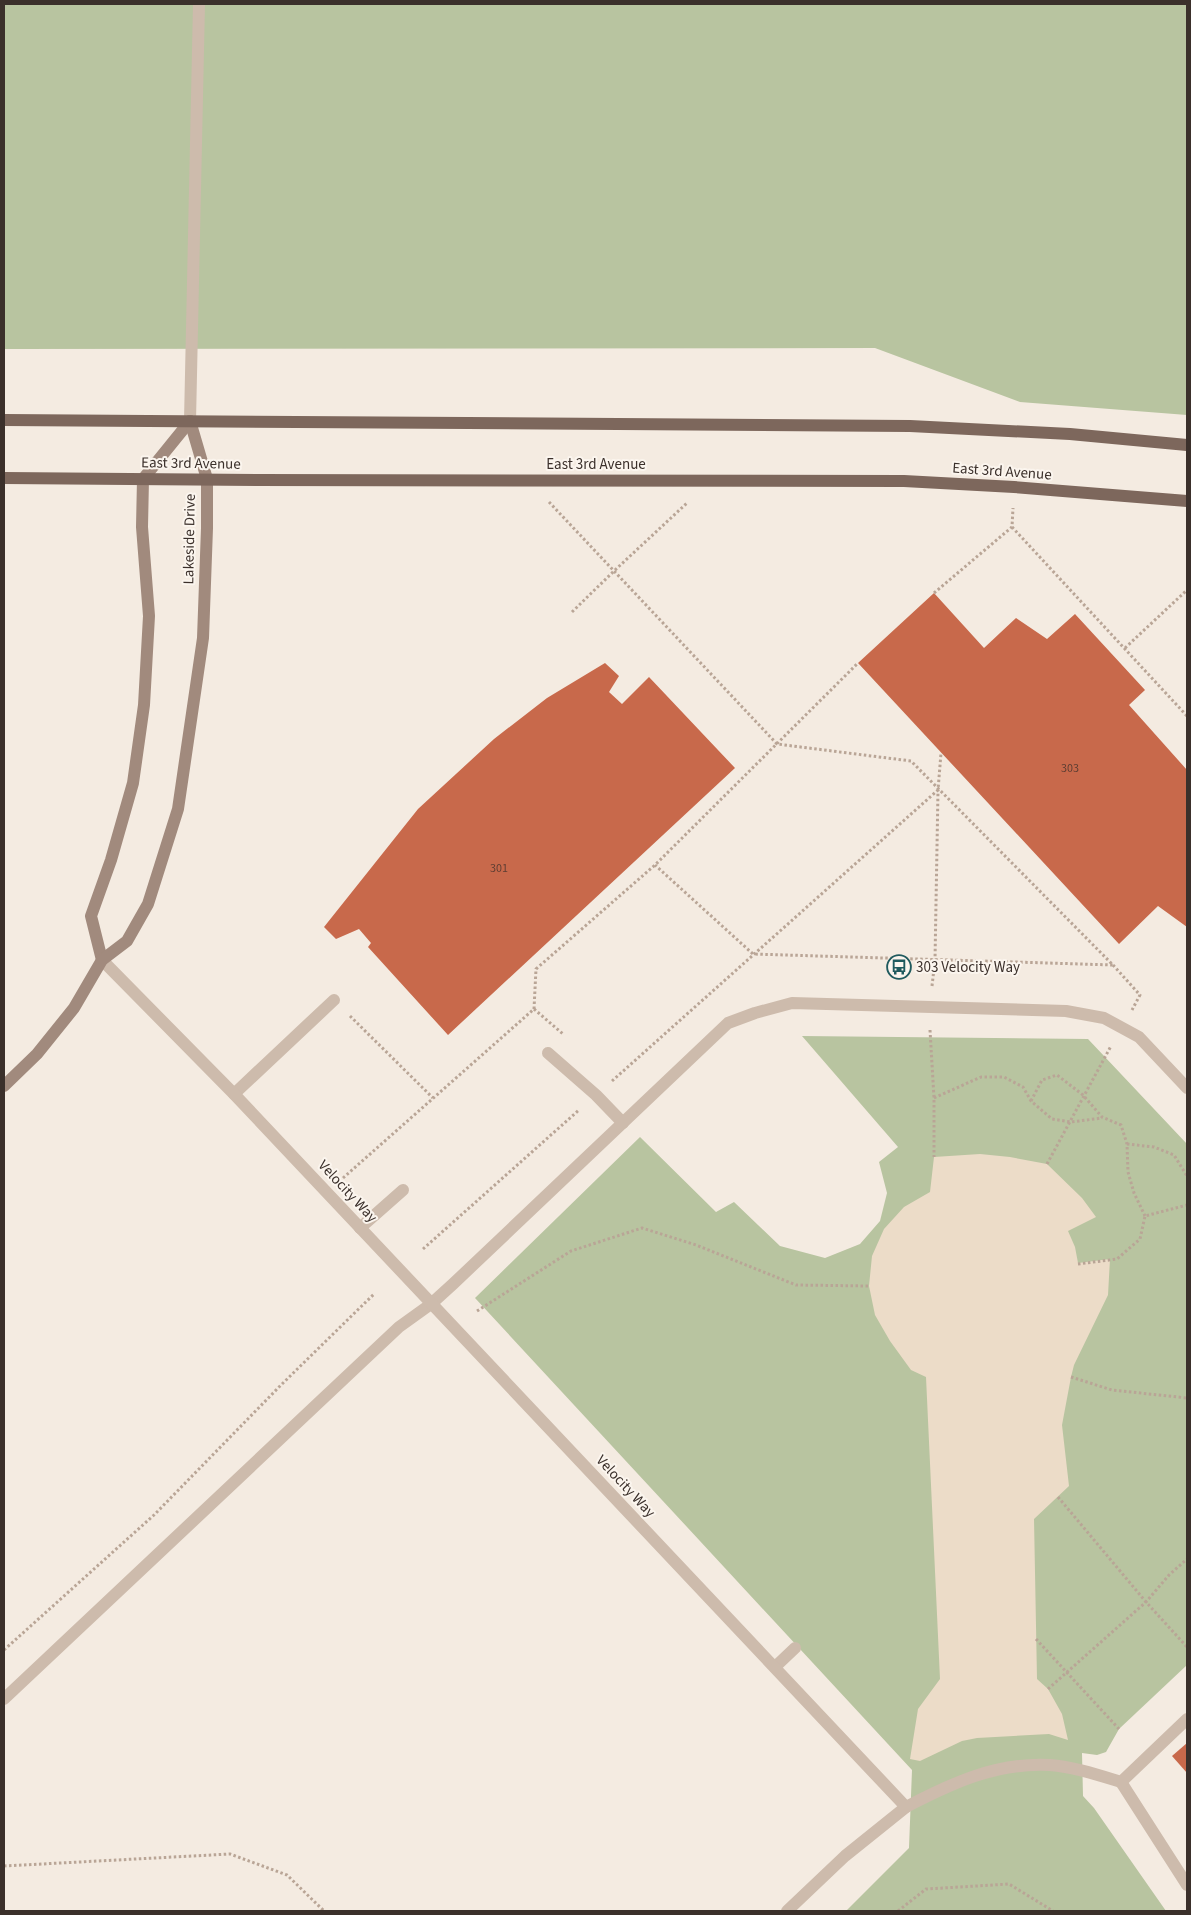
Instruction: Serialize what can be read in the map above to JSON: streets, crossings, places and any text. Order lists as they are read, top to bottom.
{
  "streets": {
    "main road": ["East 3rd Avenue"],
    "street": ["Lakeside Drive", "Velocity Way"]
  },
  "crossings": [
    ["East 3rd Avenue", "Lakeside Drive"],
    ["Lakeside Drive", "Velocity Way"]
  ],
  "places": {
    "bus stop": ["303 Velocity Way"]
  },
  "house_numbers": ["303", "301"]
}
